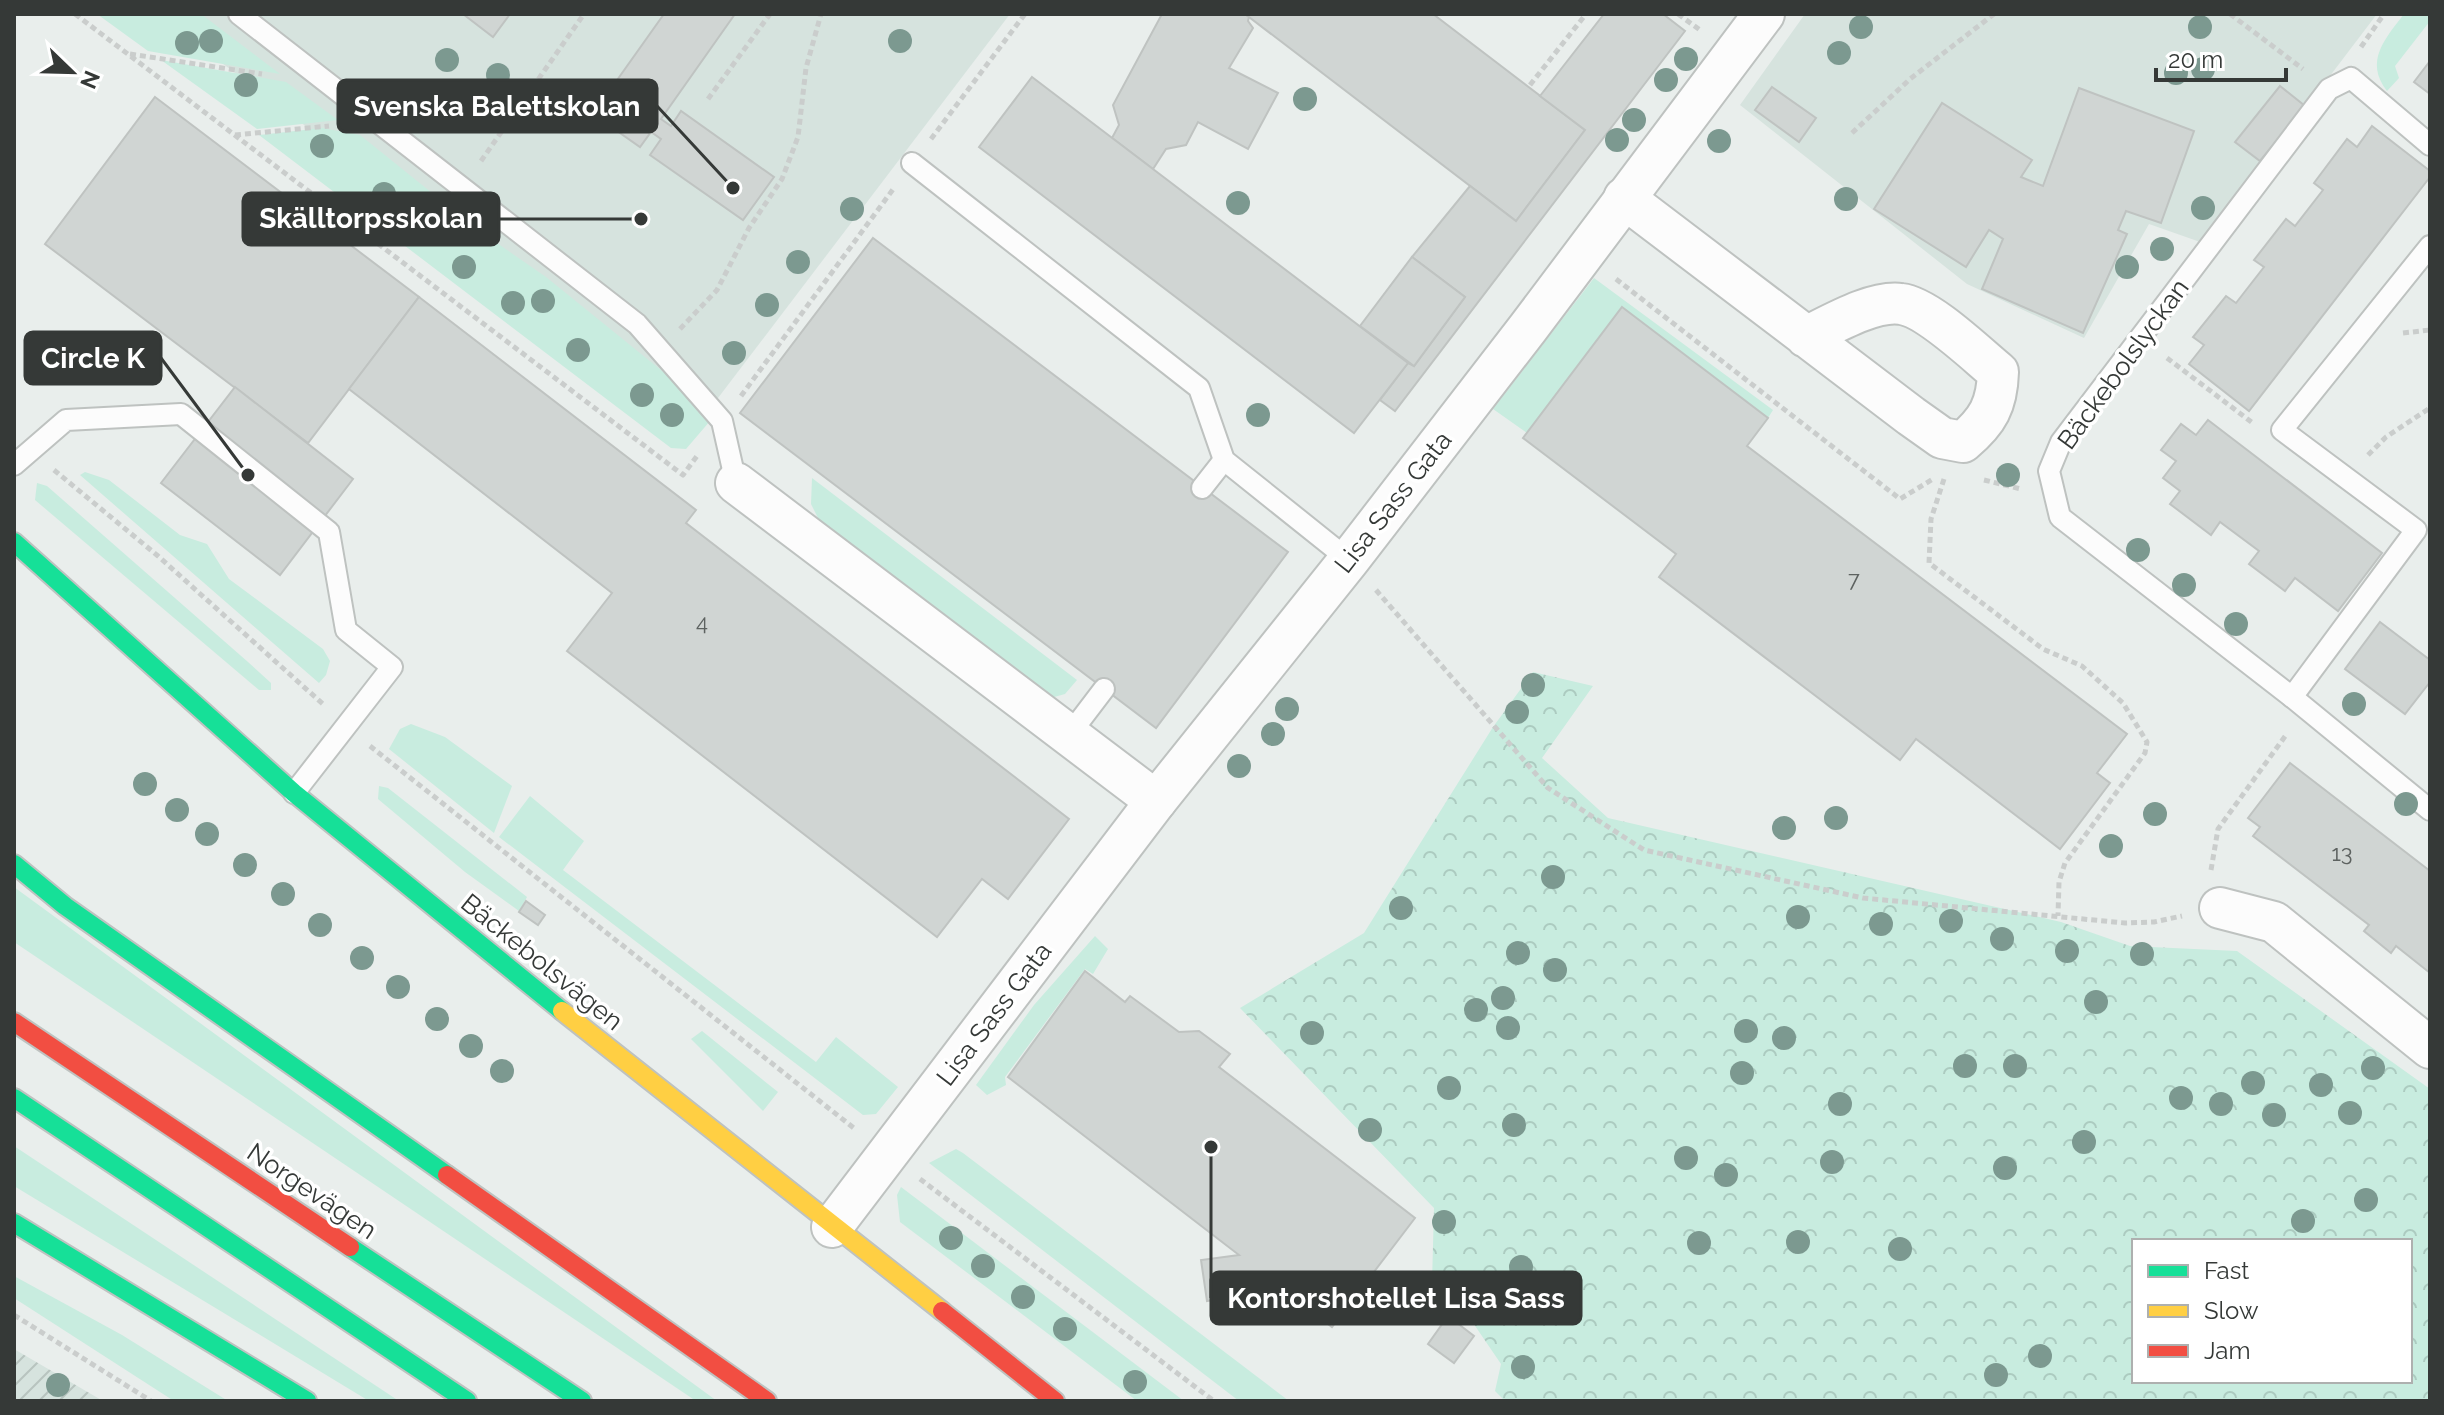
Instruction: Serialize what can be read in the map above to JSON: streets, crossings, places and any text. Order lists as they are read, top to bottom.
{
  "streets": {
    "main road": ["Bäckebolsvägen", "Norgevägen"],
    "street": ["Lisa Sass Gata"],
    "lane": ["Bäckebolslyckan"]
  },
  "crossings": [
    ["Lisa Sass Gata", "Bäckebolsvägen"]
  ],
  "places": [
    "Svenska Balettskolan",
    "Skälltorpsskolan",
    "Circle K",
    "Kontorshotellet Lisa Sass"
  ],
  "house_numbers": ["7", "4", "13"],
  "legend": ["Fast", "Slow", "Jam"],
  "scale_bar": "20 m",
  "north": "bottom right"
}
